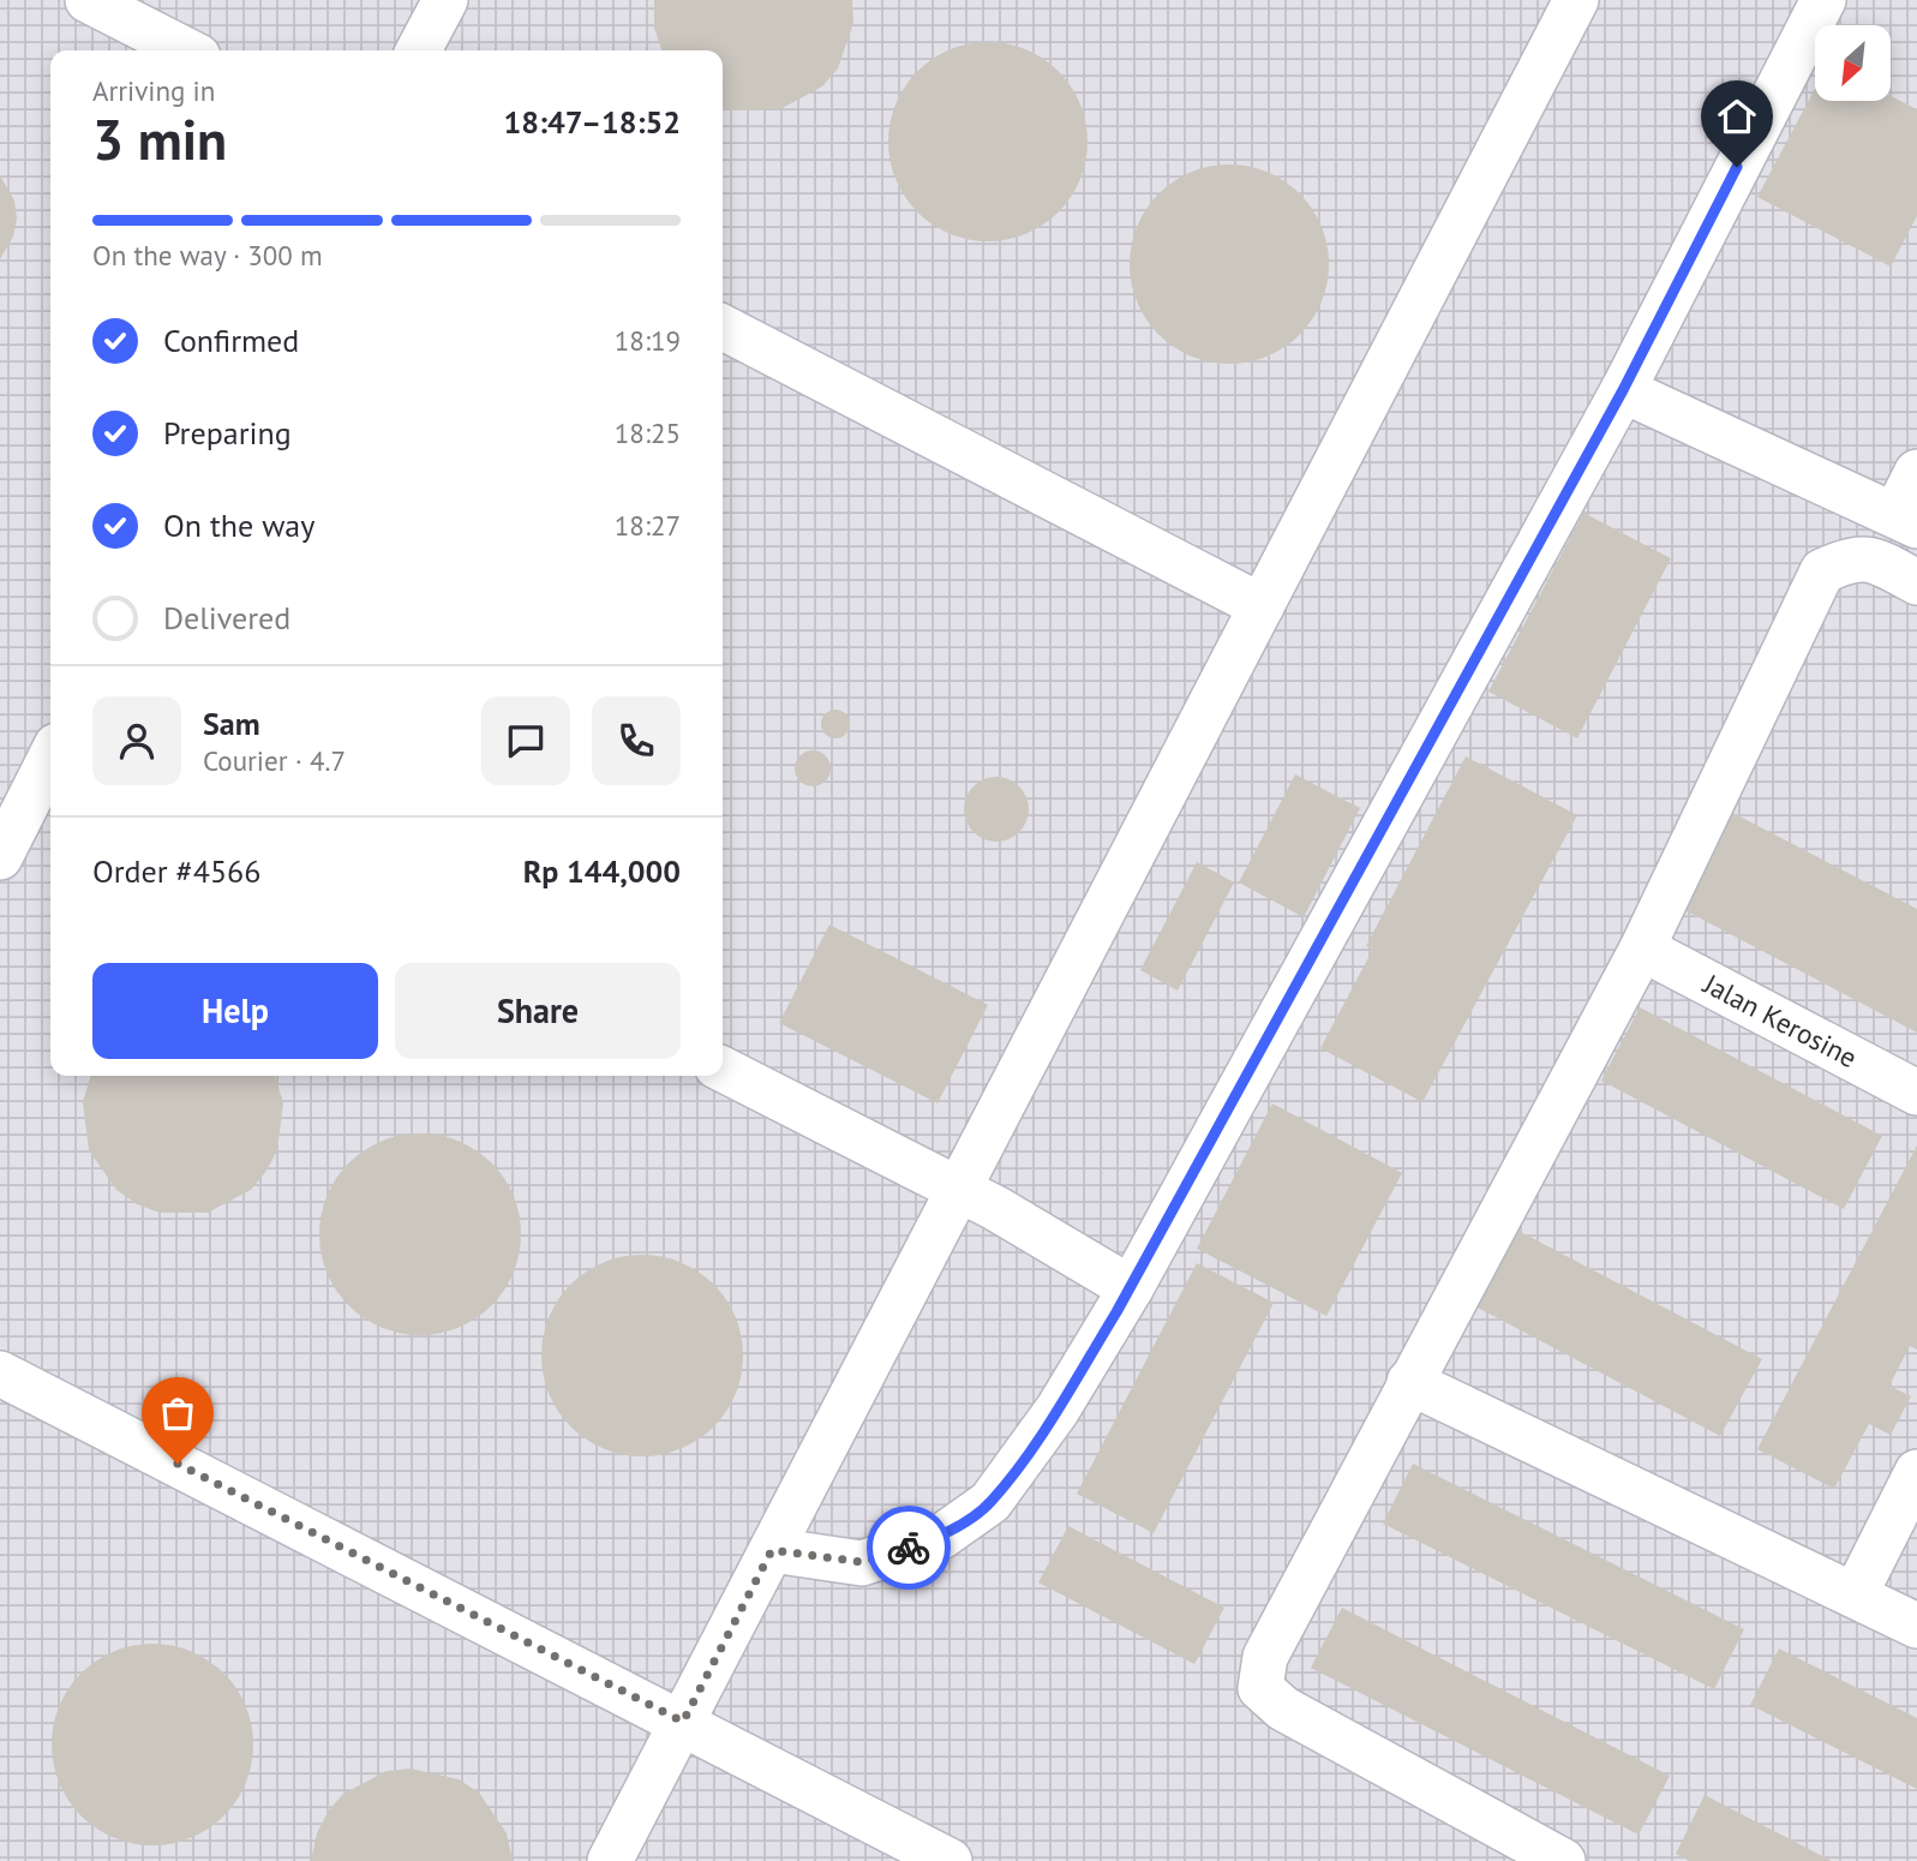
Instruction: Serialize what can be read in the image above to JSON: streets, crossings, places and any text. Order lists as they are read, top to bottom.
{
  "streets": {
    "lane": ["Jalan Kerosine"]
  },
  "north": "bottom left",
  "page": {
    "heading": ["3 min", "Arriving in", "18:47–18:52"],
    "panel": [
      "Sam",
      "Courier · 4.7",
      "Order #4566",
      "Rp 144,000"
    ],
    "bar": "On the way · 300 m",
    "list": [
      ["Confirmed", "18:19"],
      ["Preparing", "18:25"],
      ["On the way", "18:27"],
      "Delivered"
    ],
    "buttons": ["Help", "Share"]
  }
}
